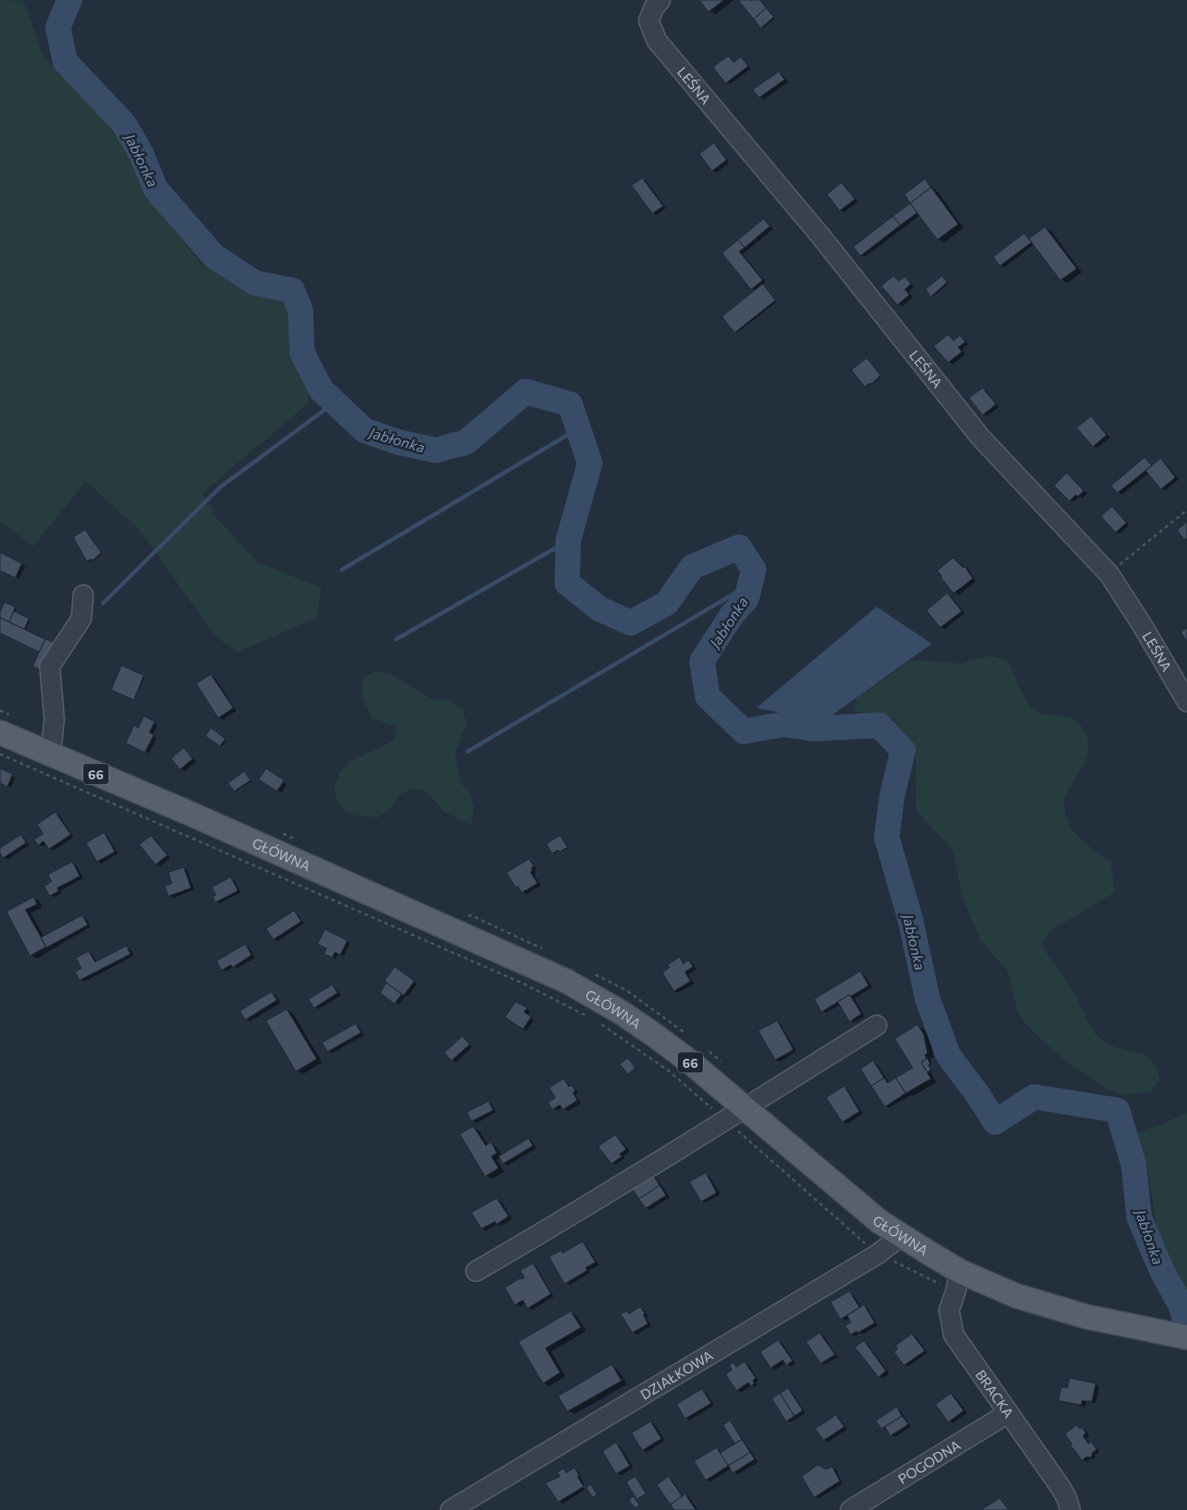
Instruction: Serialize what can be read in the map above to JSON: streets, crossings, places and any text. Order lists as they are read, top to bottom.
{
  "streets": {
    "main road": ["66", "GŁÓWNA"],
    "street": [
      "LEŚNA",
      "DZIAŁKOWA",
      "BRACKA",
      "POGODNA"
    ]
  },
  "crossings": [
    ["GŁÓWNA", "DZIAŁKOWA"],
    ["GŁÓWNA", "BRACKA"],
    ["BRACKA", "POGODNA"]
  ],
  "water": ["Jabłonka"]
}
